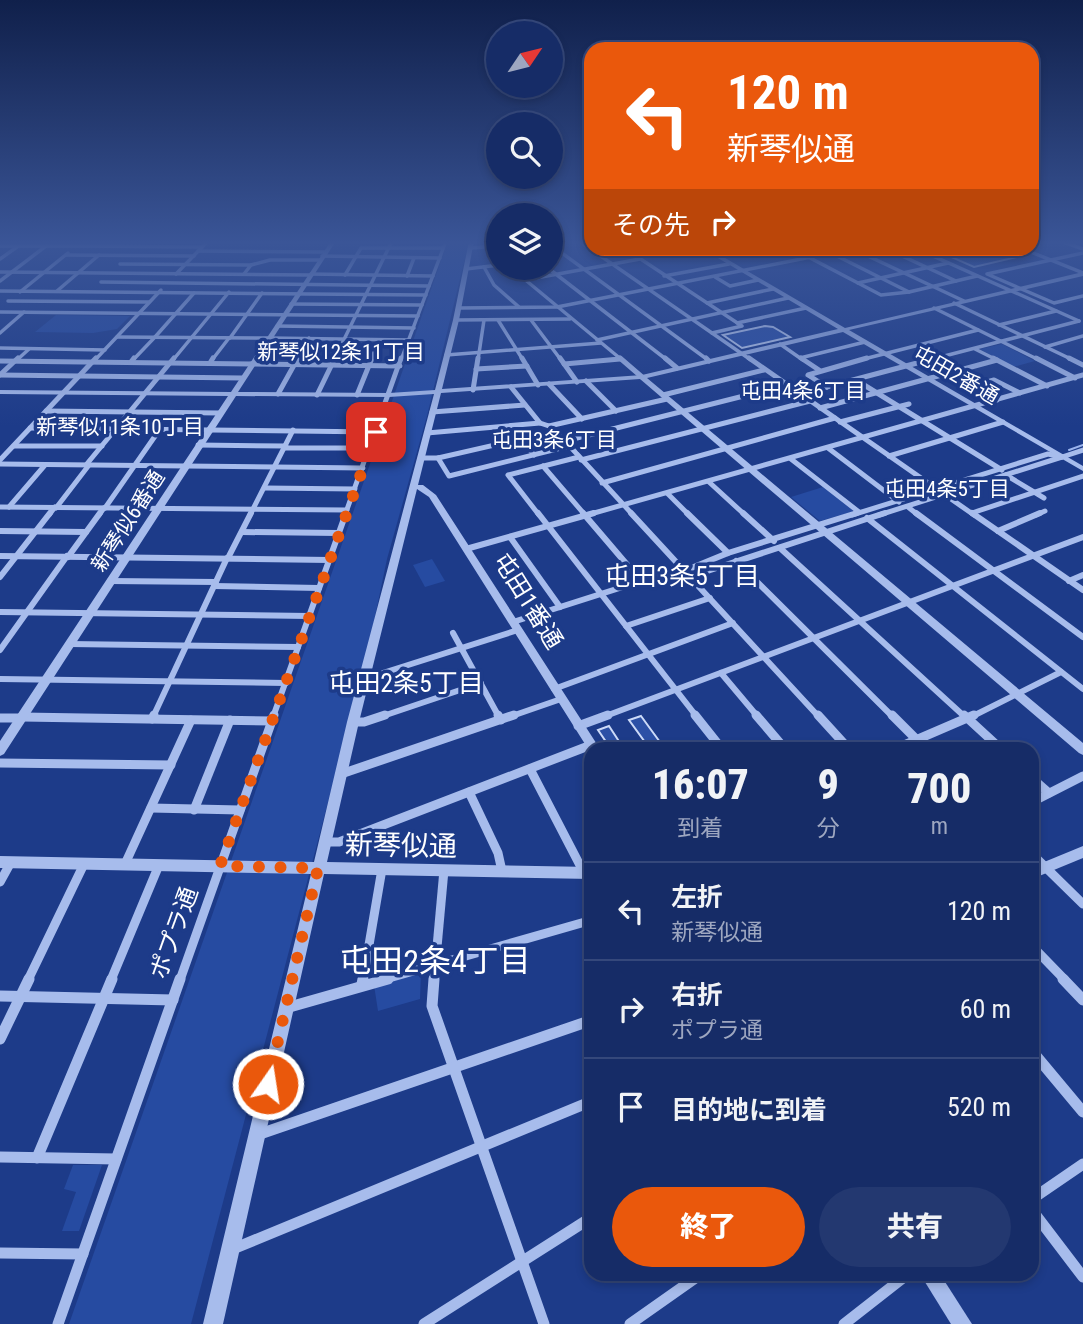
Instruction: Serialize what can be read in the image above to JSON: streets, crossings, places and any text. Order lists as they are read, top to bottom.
{
  "streets": {
    "street": [
      "屯田2番通",
      "新琴似6番通",
      "屯田1番通",
      "新琴似通",
      "ポプラ通"
    ]
  },
  "crossings": [
    ["新琴似通", "ポプラ通"]
  ],
  "districts": [
    "新琴似12条11丁目",
    "屯田4条6丁目",
    "新琴似11条10丁目",
    "屯田3条6丁目",
    "屯田4条5丁目",
    "屯田3条5丁目",
    "屯田2条5丁目",
    "屯田2条4丁目"
  ],
  "north": "top right",
  "page": {
    "turn": ["120 m", "新琴似通"],
    "then": "その先",
    "eta": [
      "16:07",
      "到着",
      "9",
      "分",
      "700",
      "m"
    ],
    "list": [
      {
        "name": "左折",
        "note": "新琴似通",
        "value": "120 m"
      },
      {
        "name": "右折",
        "note": "ポプラ通",
        "value": "60 m"
      },
      {
        "name": "目的地に到着",
        "value": "520 m"
      }
    ],
    "buttons": ["終了", "共有"]
  }
}
